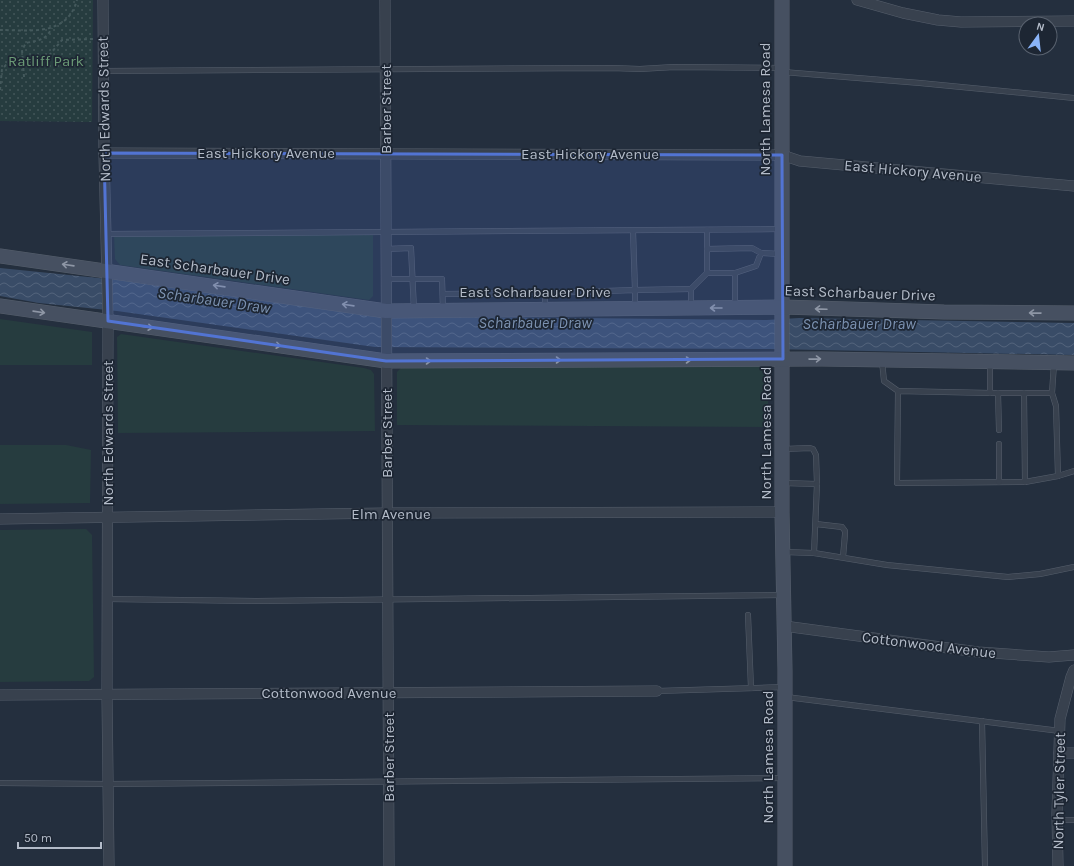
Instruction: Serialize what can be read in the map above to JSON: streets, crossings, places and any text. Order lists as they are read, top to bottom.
{
  "streets": {
    "main road": ["North Lamesa Road", "East Scharbauer Drive"],
    "street": [
      "North Edwards Street",
      "Barber Street",
      "East Hickory Avenue",
      "Elm Avenue",
      "Cottonwood Avenue",
      "North Tyler Street"
    ]
  },
  "crossings": [
    ["North Edwards Street", "East Hickory Avenue"],
    ["North Edwards Street", "East Scharbauer Drive"],
    ["North Edwards Street", "Elm Avenue"],
    ["North Edwards Street", "Cottonwood Avenue"],
    ["Barber Street", "East Hickory Avenue"],
    ["Barber Street", "East Scharbauer Drive"],
    ["Barber Street", "Elm Avenue"],
    ["Barber Street", "Cottonwood Avenue"],
    ["North Lamesa Road", "East Hickory Avenue"],
    ["North Lamesa Road", "East Scharbauer Drive"],
    ["North Lamesa Road", "Elm Avenue"],
    ["North Lamesa Road", "Cottonwood Avenue"]
  ],
  "water": ["Scharbauer Draw"],
  "parks": ["Ratliff Park"],
  "scale_bar": "50 m",
  "north": "top"
}
